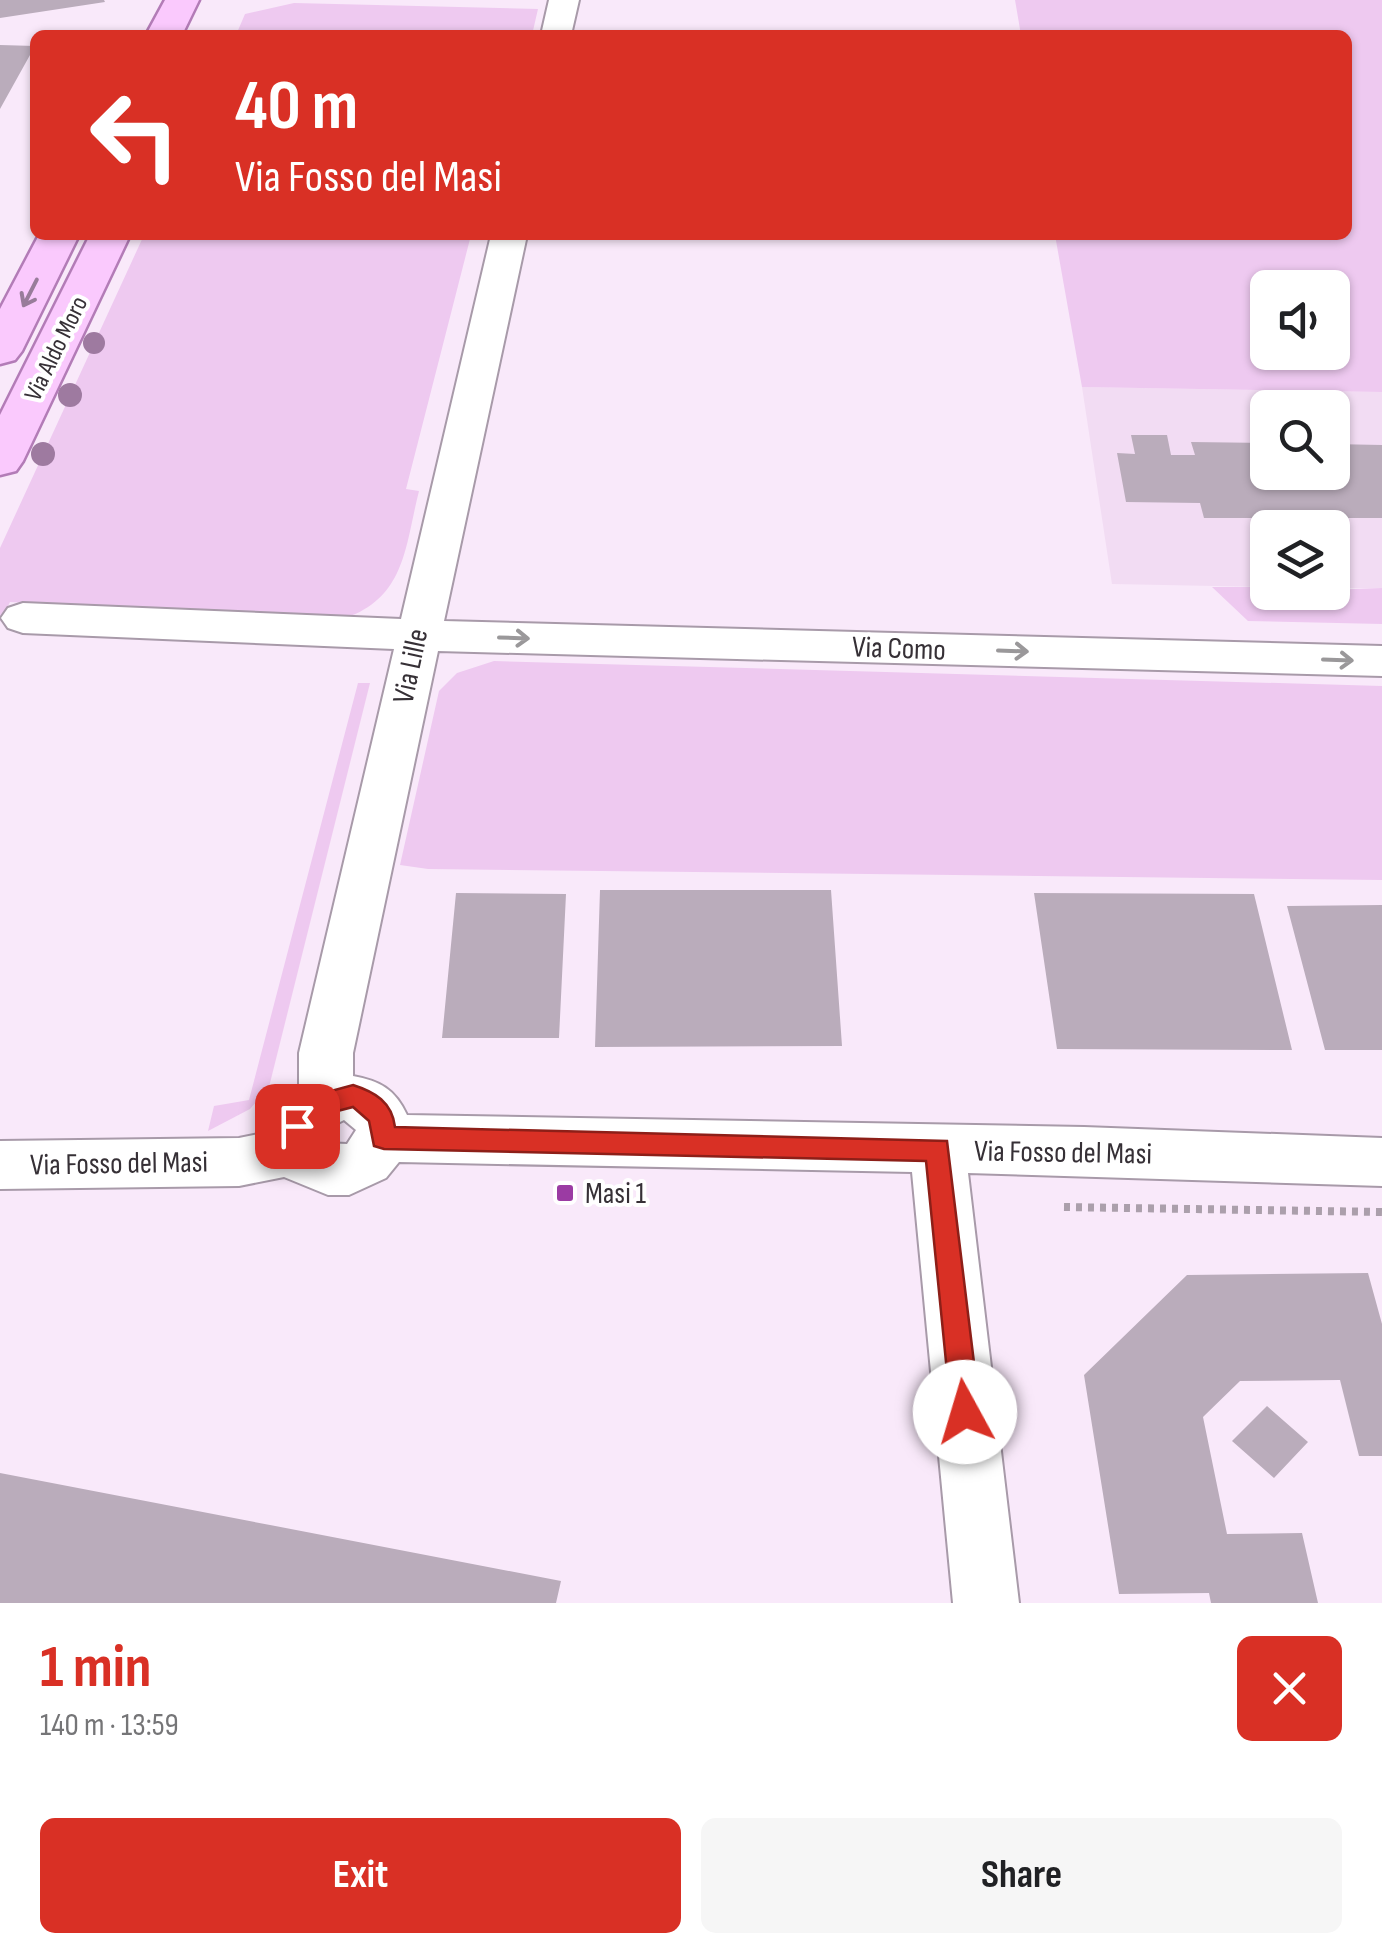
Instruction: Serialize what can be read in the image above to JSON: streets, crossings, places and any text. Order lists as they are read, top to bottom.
{
  "streets": {
    "main road": ["Via Aldo Moro"],
    "street": ["Via Como", "Via Lille", "Via Fosso del Masi"]
  },
  "crossings": [
    ["Via Como", "Via Lille"],
    ["Via Lille", "Via Fosso del Masi"]
  ],
  "one_way": ["Via Como"],
  "places": {
    "transit": ["Masi 1"]
  },
  "page": {
    "turn": ["40 m", "Via Fosso del Masi"],
    "heading": ["1 min", "140 m · 13:59"],
    "buttons": ["Exit", "Share"]
  }
}
